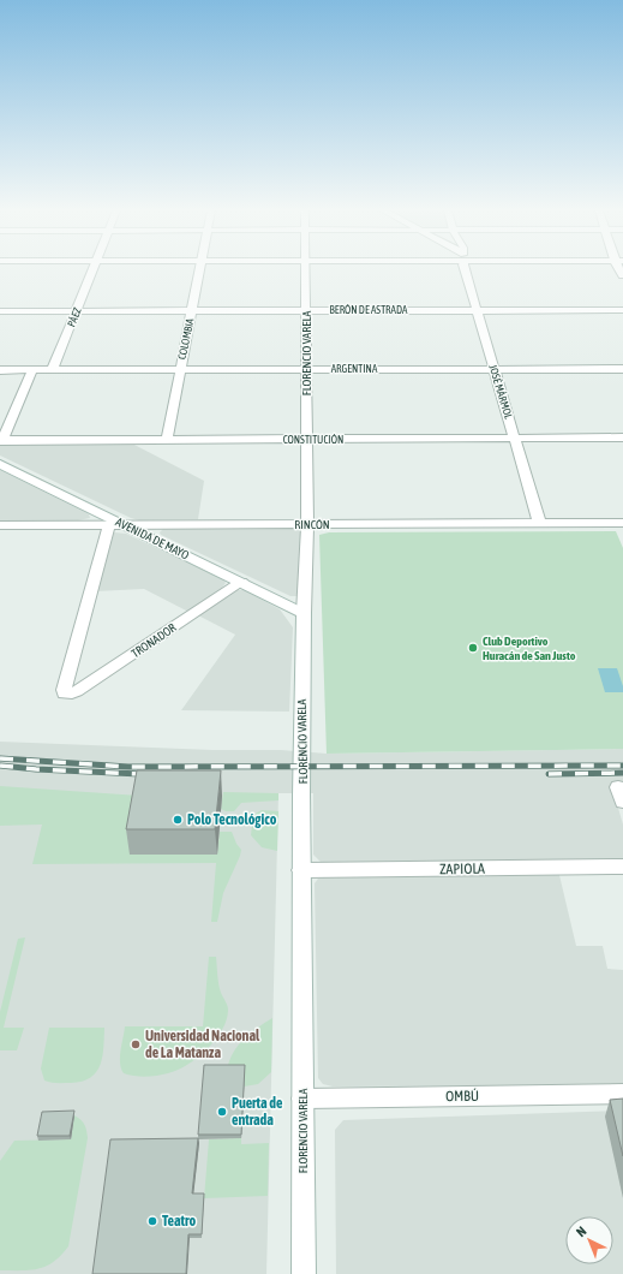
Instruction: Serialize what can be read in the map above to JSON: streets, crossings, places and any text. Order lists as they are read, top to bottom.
{
  "streets": {
    "street": [
      "BERÓN DE ASTRADA",
      "PÁEZ",
      "COLOMBIA",
      "FLORENCIO VARELA",
      "ARGENTINA",
      "JOSÉ MÁRMOL",
      "CONSTITUCIÓN",
      "RINCÓN",
      "AVENIDA DE MAYO",
      "TRONADOR",
      "ZAPIOLA",
      "OMBÚ"
    ]
  },
  "crossings": [
    ["BERÓN DE ASTRADA", "PÁEZ"],
    ["BERÓN DE ASTRADA", "COLOMBIA"],
    ["BERÓN DE ASTRADA", "FLORENCIO VARELA"],
    ["BERÓN DE ASTRADA", "JOSÉ MÁRMOL"],
    ["PÁEZ", "ARGENTINA"],
    ["COLOMBIA", "ARGENTINA"],
    ["COLOMBIA", "CONSTITUCIÓN"],
    ["FLORENCIO VARELA", "ARGENTINA"],
    ["FLORENCIO VARELA", "CONSTITUCIÓN"],
    ["FLORENCIO VARELA", "RINCÓN"],
    ["FLORENCIO VARELA", "AVENIDA DE MAYO"],
    ["FLORENCIO VARELA", "ZAPIOLA"],
    ["FLORENCIO VARELA", "OMBÚ"],
    ["ARGENTINA", "JOSÉ MÁRMOL"],
    ["JOSÉ MÁRMOL", "CONSTITUCIÓN"],
    ["JOSÉ MÁRMOL", "RINCÓN"],
    ["RINCÓN", "AVENIDA DE MAYO"],
    ["RINCÓN", "TRONADOR"],
    ["AVENIDA DE MAYO", "TRONADOR"]
  ],
  "places": [
    "Club Deportivo Huracán de San Justo",
    "Polo Tecnológico",
    "Universidad Nacional de La Matanza",
    "Puerta de entrada",
    "Teatro"
  ],
  "north": "top left"
}
